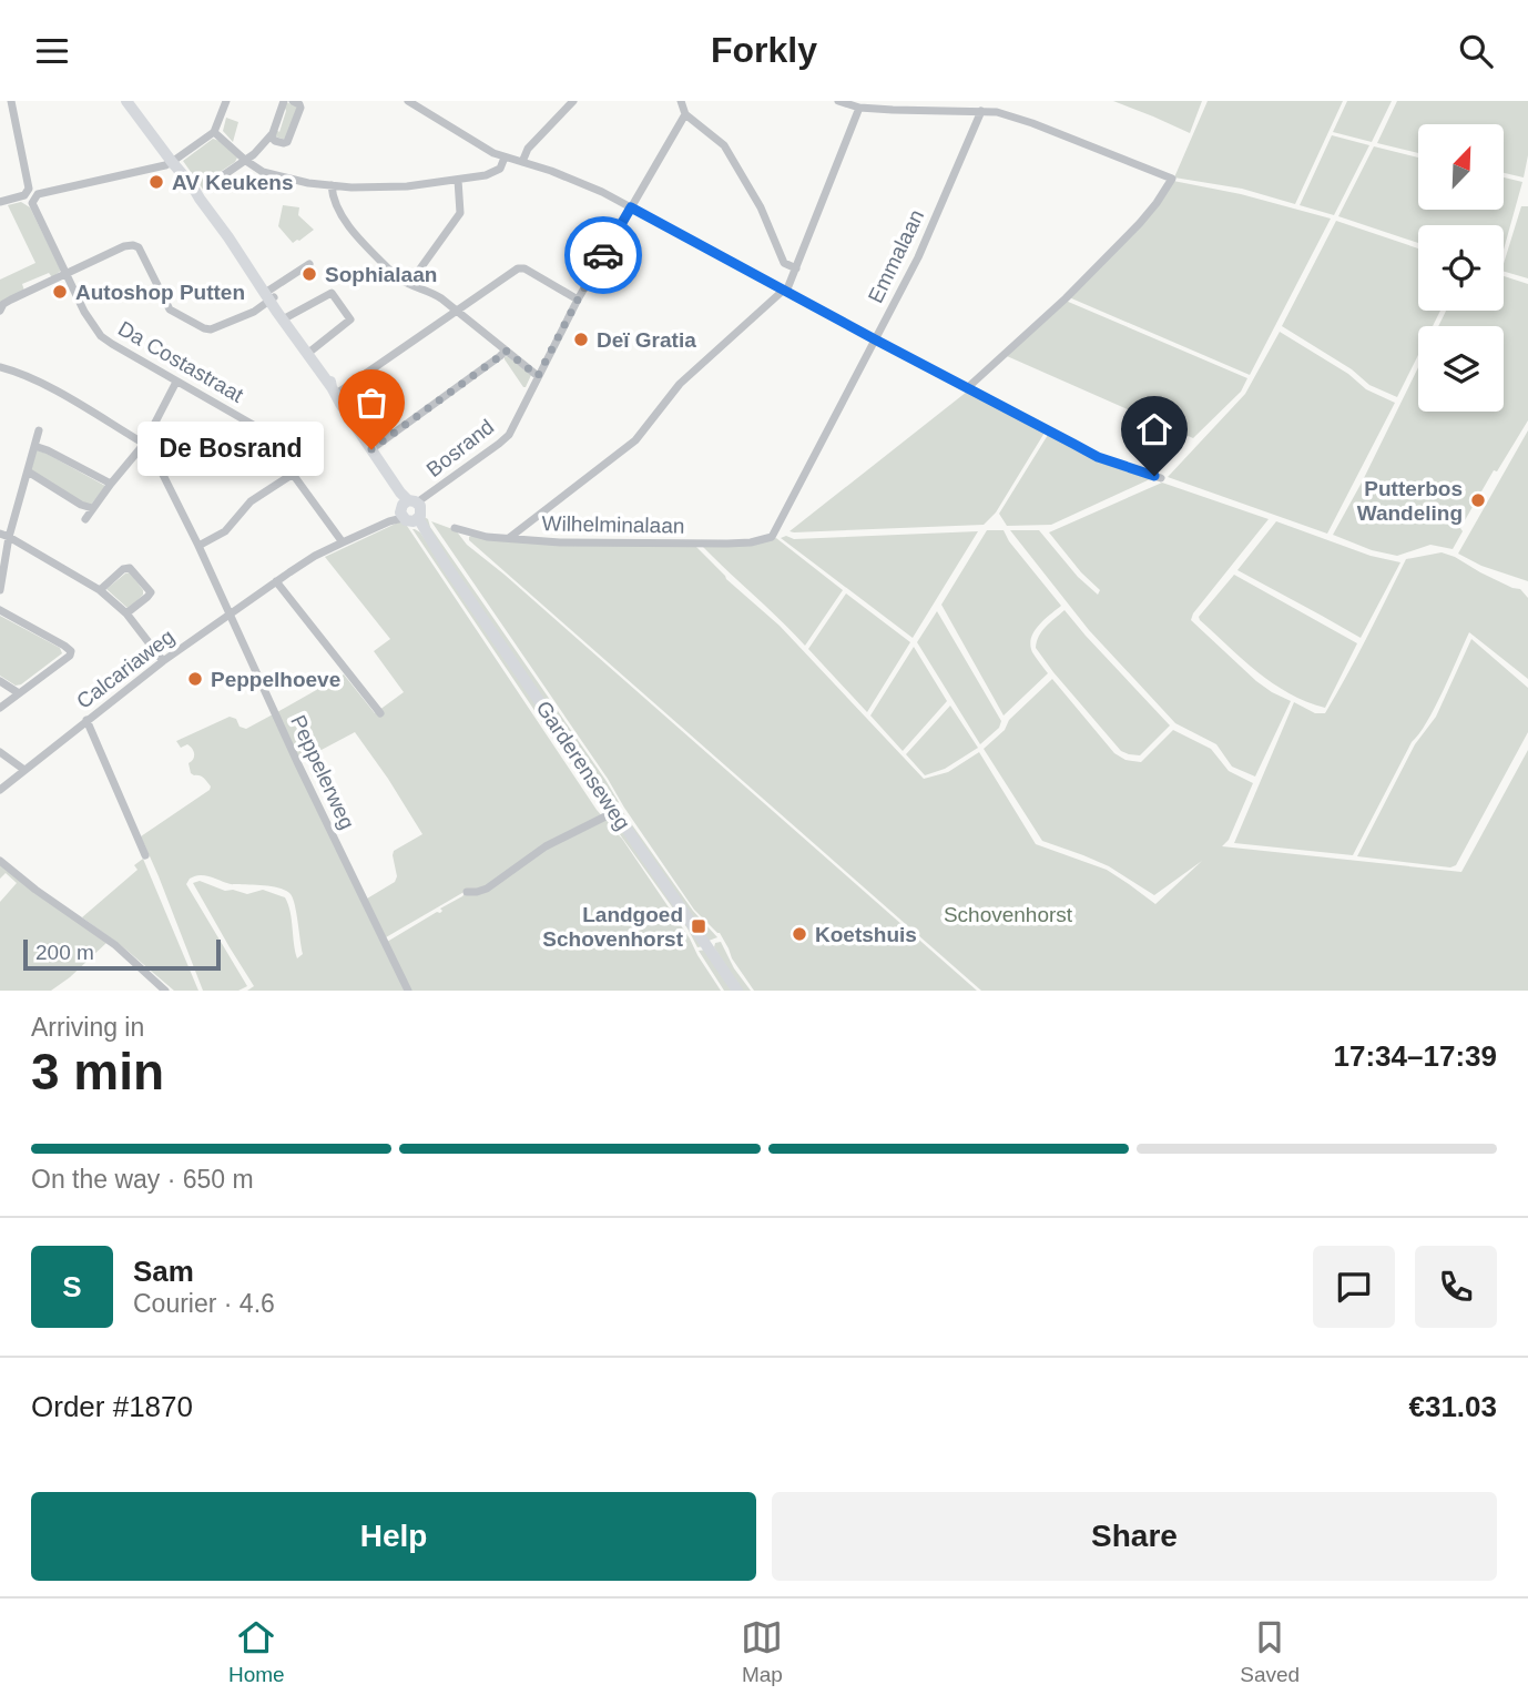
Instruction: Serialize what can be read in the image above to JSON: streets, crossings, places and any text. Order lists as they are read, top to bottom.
{
  "streets": {
    "main road": ["Garderenseweg"],
    "street": [
      "Emmalaan",
      "Da Costastraat",
      "Bosrand",
      "Wilhelminalaan",
      "Calcariaweg",
      "Peppelerweg"
    ]
  },
  "crossings": [
    ["Emmalaan", "Wilhelminalaan"],
    ["Da Costastraat", "Calcariaweg"],
    ["Da Costastraat", "Garderenseweg"],
    ["Bosrand", "Calcariaweg"],
    ["Bosrand", "Garderenseweg"],
    ["Calcariaweg", "Garderenseweg"],
    ["Calcariaweg", "Peppelerweg"]
  ],
  "parks": ["Schovenhorst"],
  "places": {
    "other": [
      "AV Keukens",
      "Sophialaan",
      "Autoshop Putten",
      "Deï Gratia",
      "De Bosrand",
      "Putterbos Wandeling",
      "Peppelhoeve",
      "Koetshuis"
    ],
    "transit": ["Landgoed Schovenhorst"]
  },
  "scale_bar": "200 m",
  "north": "top right",
  "page": {
    "header": "Forkly",
    "bubble": "De Bosrand",
    "scale": "200 m",
    "heading": ["3 min", "Arriving in", "17:34–17:39"],
    "panel": [
      "Sam",
      "Courier · 4.6",
      "Order #1870",
      "€31.03"
    ],
    "bar": "On the way · 650 m",
    "round": "S",
    "buttons": ["Help", "Share"],
    "tabs": ["Home", "Map", "Saved"]
  }
}
